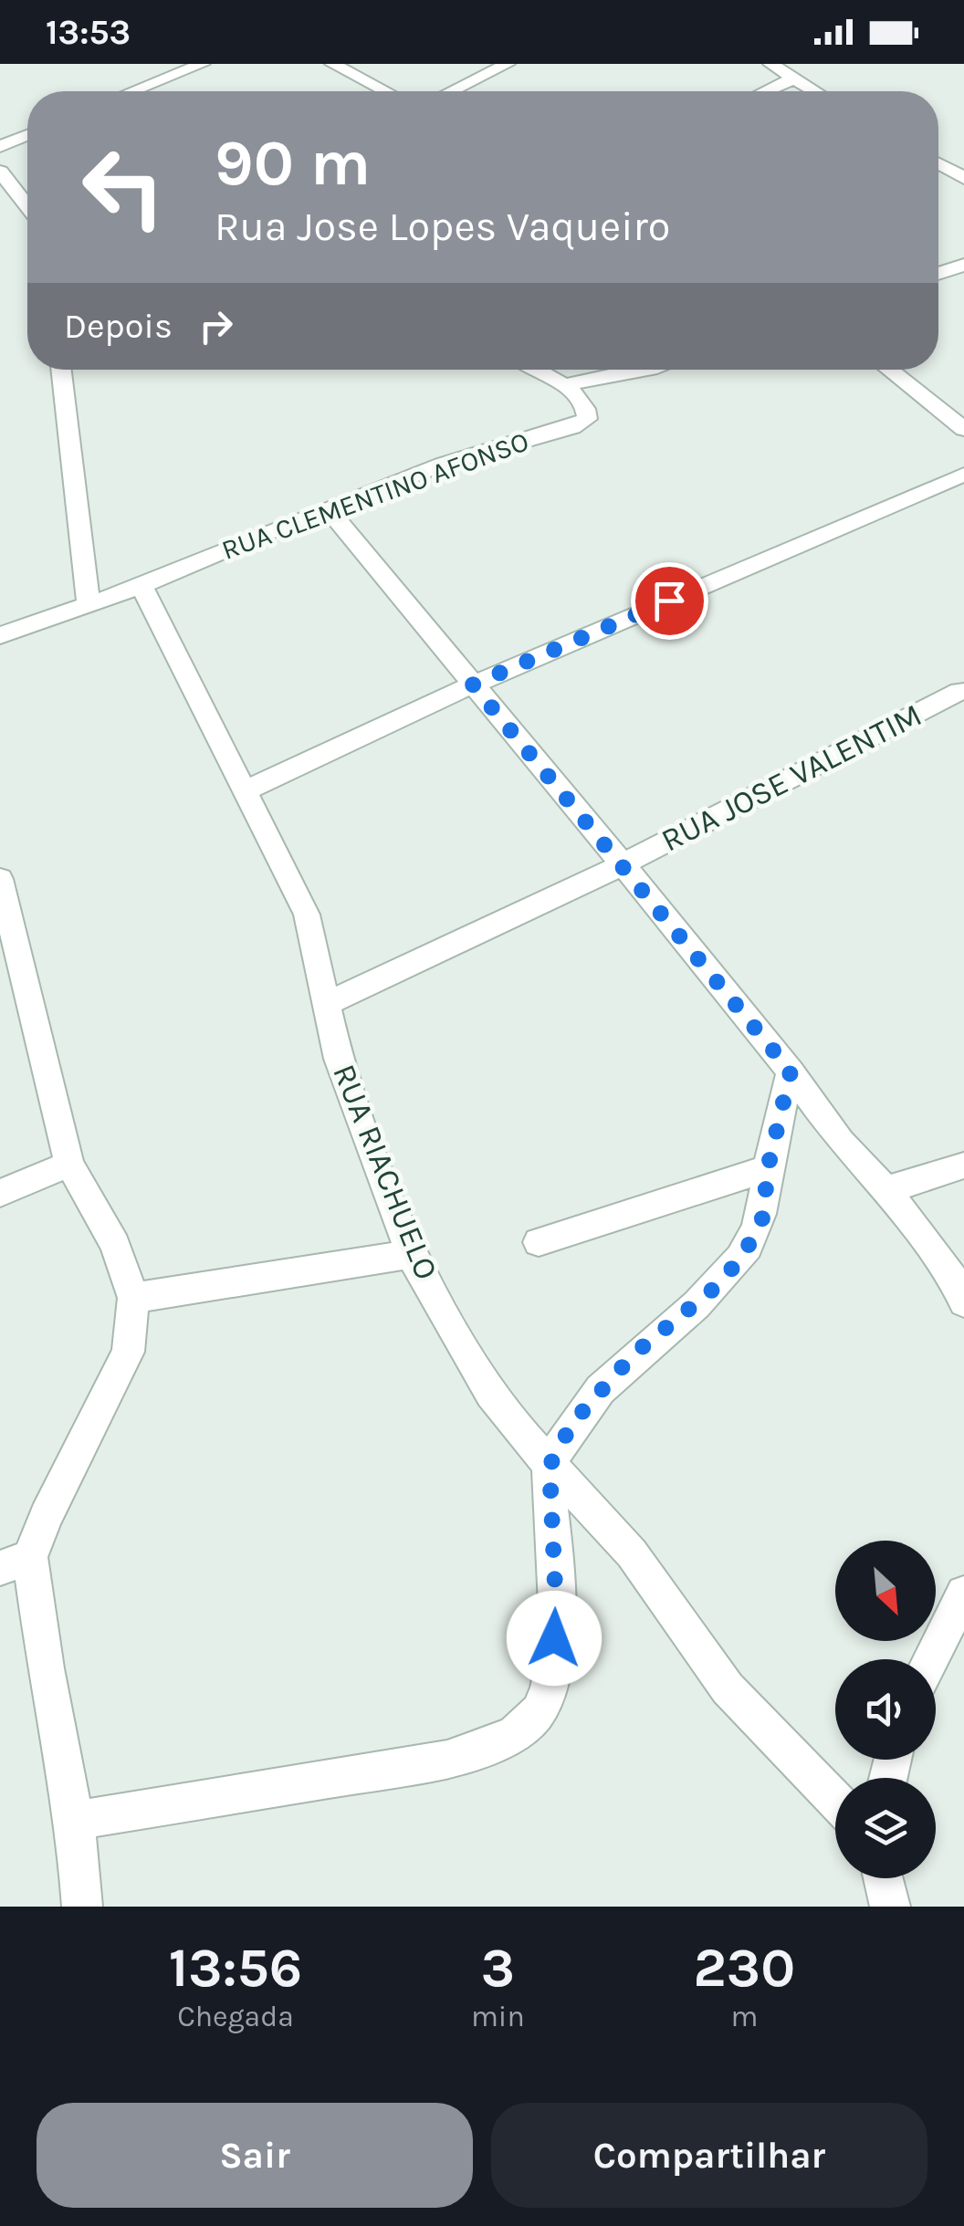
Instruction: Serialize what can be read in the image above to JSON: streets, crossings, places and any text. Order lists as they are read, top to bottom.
{
  "streets": {
    "street": ["RUA CLEMENTINO AFONSO", "RUA JOSE VALENTIM", "RUA RIACHUELO"]
  },
  "crossings": [
    ["RUA CLEMENTINO AFONSO", "RUA RIACHUELO"],
    ["RUA JOSE VALENTIM", "RUA RIACHUELO"]
  ],
  "north": "bottom right",
  "page": {
    "status": "13:53",
    "turn": ["90 m", "Rua Jose Lopes Vaqueiro"],
    "then": "Depois",
    "eta": [
      "13:56",
      "Chegada",
      "3",
      "min",
      "230",
      "m"
    ],
    "buttons": ["Sair", "Compartilhar"]
  }
}
